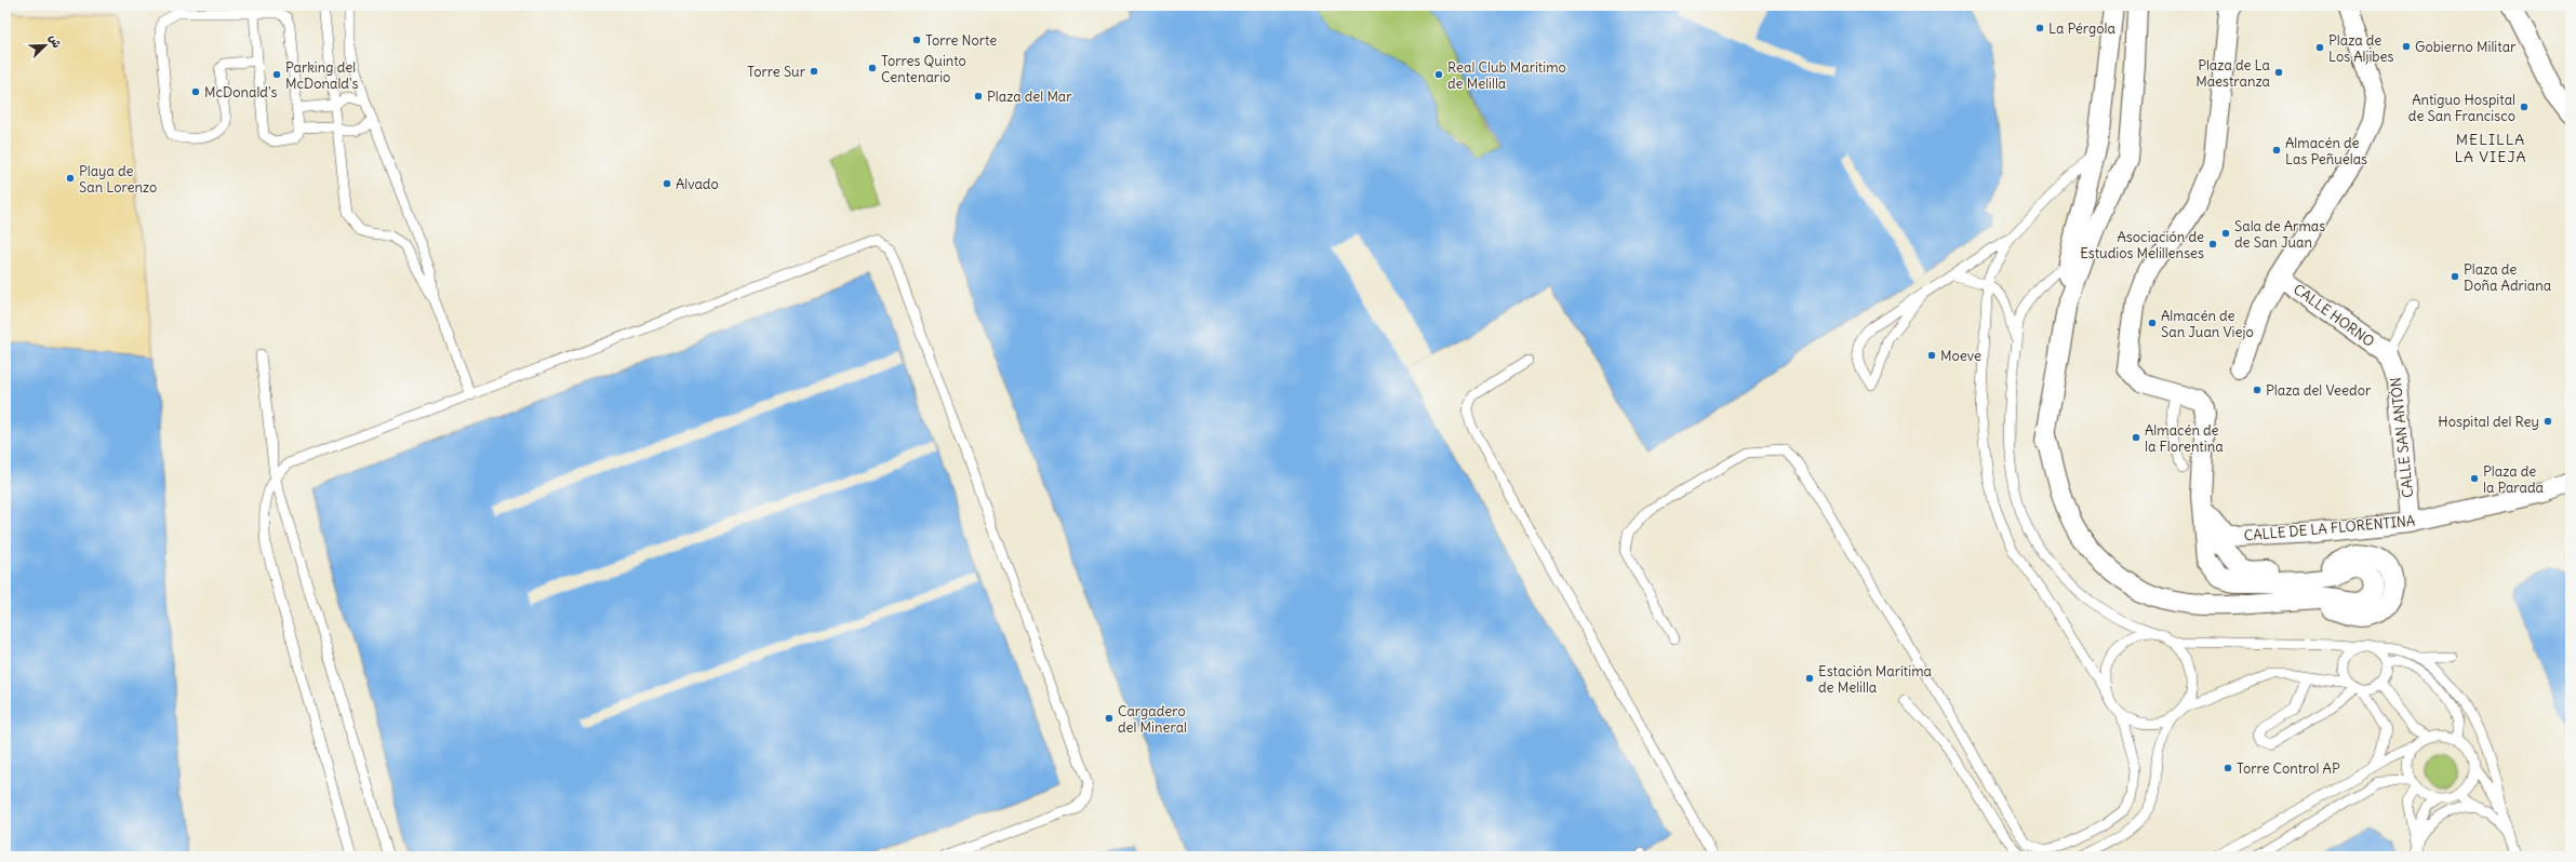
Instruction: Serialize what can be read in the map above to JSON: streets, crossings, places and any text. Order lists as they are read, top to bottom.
{
  "streets": {
    "street": ["CALLE HORNO", "CALLE SAN ANTÓN", "CALLE DE LA FLORENTINA"]
  },
  "crossings": [
    ["CALLE HORNO", "CALLE SAN ANTÓN"],
    ["CALLE SAN ANTÓN", "CALLE DE LA FLORENTINA"]
  ],
  "districts": ["MELILLA LA VIEJA"],
  "places": [
    "La Pérgola",
    "Torre Norte",
    "Gobierno Militar",
    "Plaza de Los Aljibes",
    "Torres Quinto Centenario",
    "Torre Sur",
    "Plaza de La Maestranza",
    "Parking del McDonald's",
    "Real Club Marítimo de Melilla",
    "McDonald's",
    "Plaza del Mar",
    "Antiguo Hospital de San Francisco",
    "Almacén de Las Peñuelas",
    "Playa de San Lorenzo",
    "Alvado",
    "Sala de Armas de San Juan",
    "Asociación de Estudios Melillenses",
    "Plaza de Doña Adriana",
    "Almacén de San Juan Viejo",
    "Moeve",
    "Plaza del Veedor",
    "Hospital del Rey",
    "Almacén de la Florentina",
    "Plaza de la Parada",
    "Estación Marítima de Melilla",
    "Cargadero del Mineral",
    "Torre Control AP"
  ],
  "north": "top right"
}
